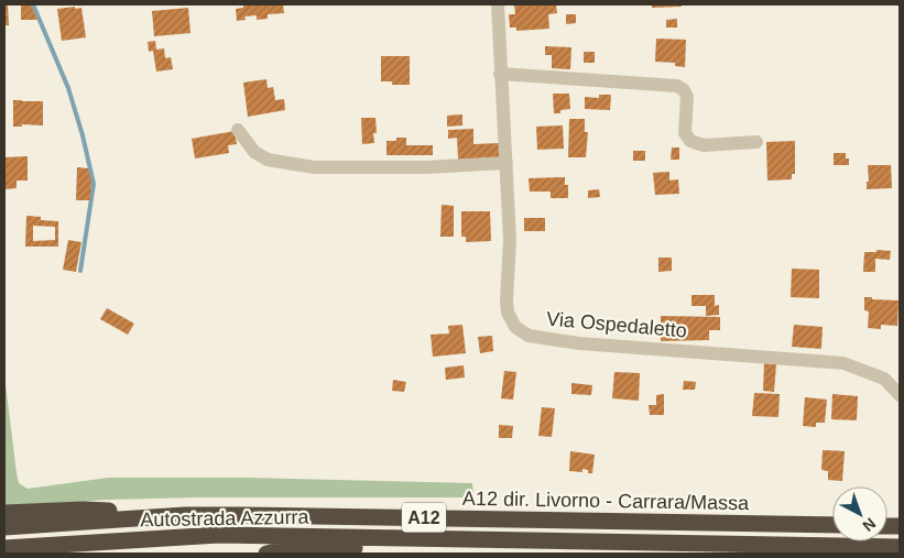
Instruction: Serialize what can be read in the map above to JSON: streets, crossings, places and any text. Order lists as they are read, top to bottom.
{
  "streets": {
    "highway": ["A12 dir. Livorno - Carrara/Massa", "A12", "Autostrada Azzurra"],
    "street": ["Via Ospedaletto"]
  },
  "crossings": [
    ["A12", "Autostrada Azzurra"]
  ],
  "north": "bottom right"
}
